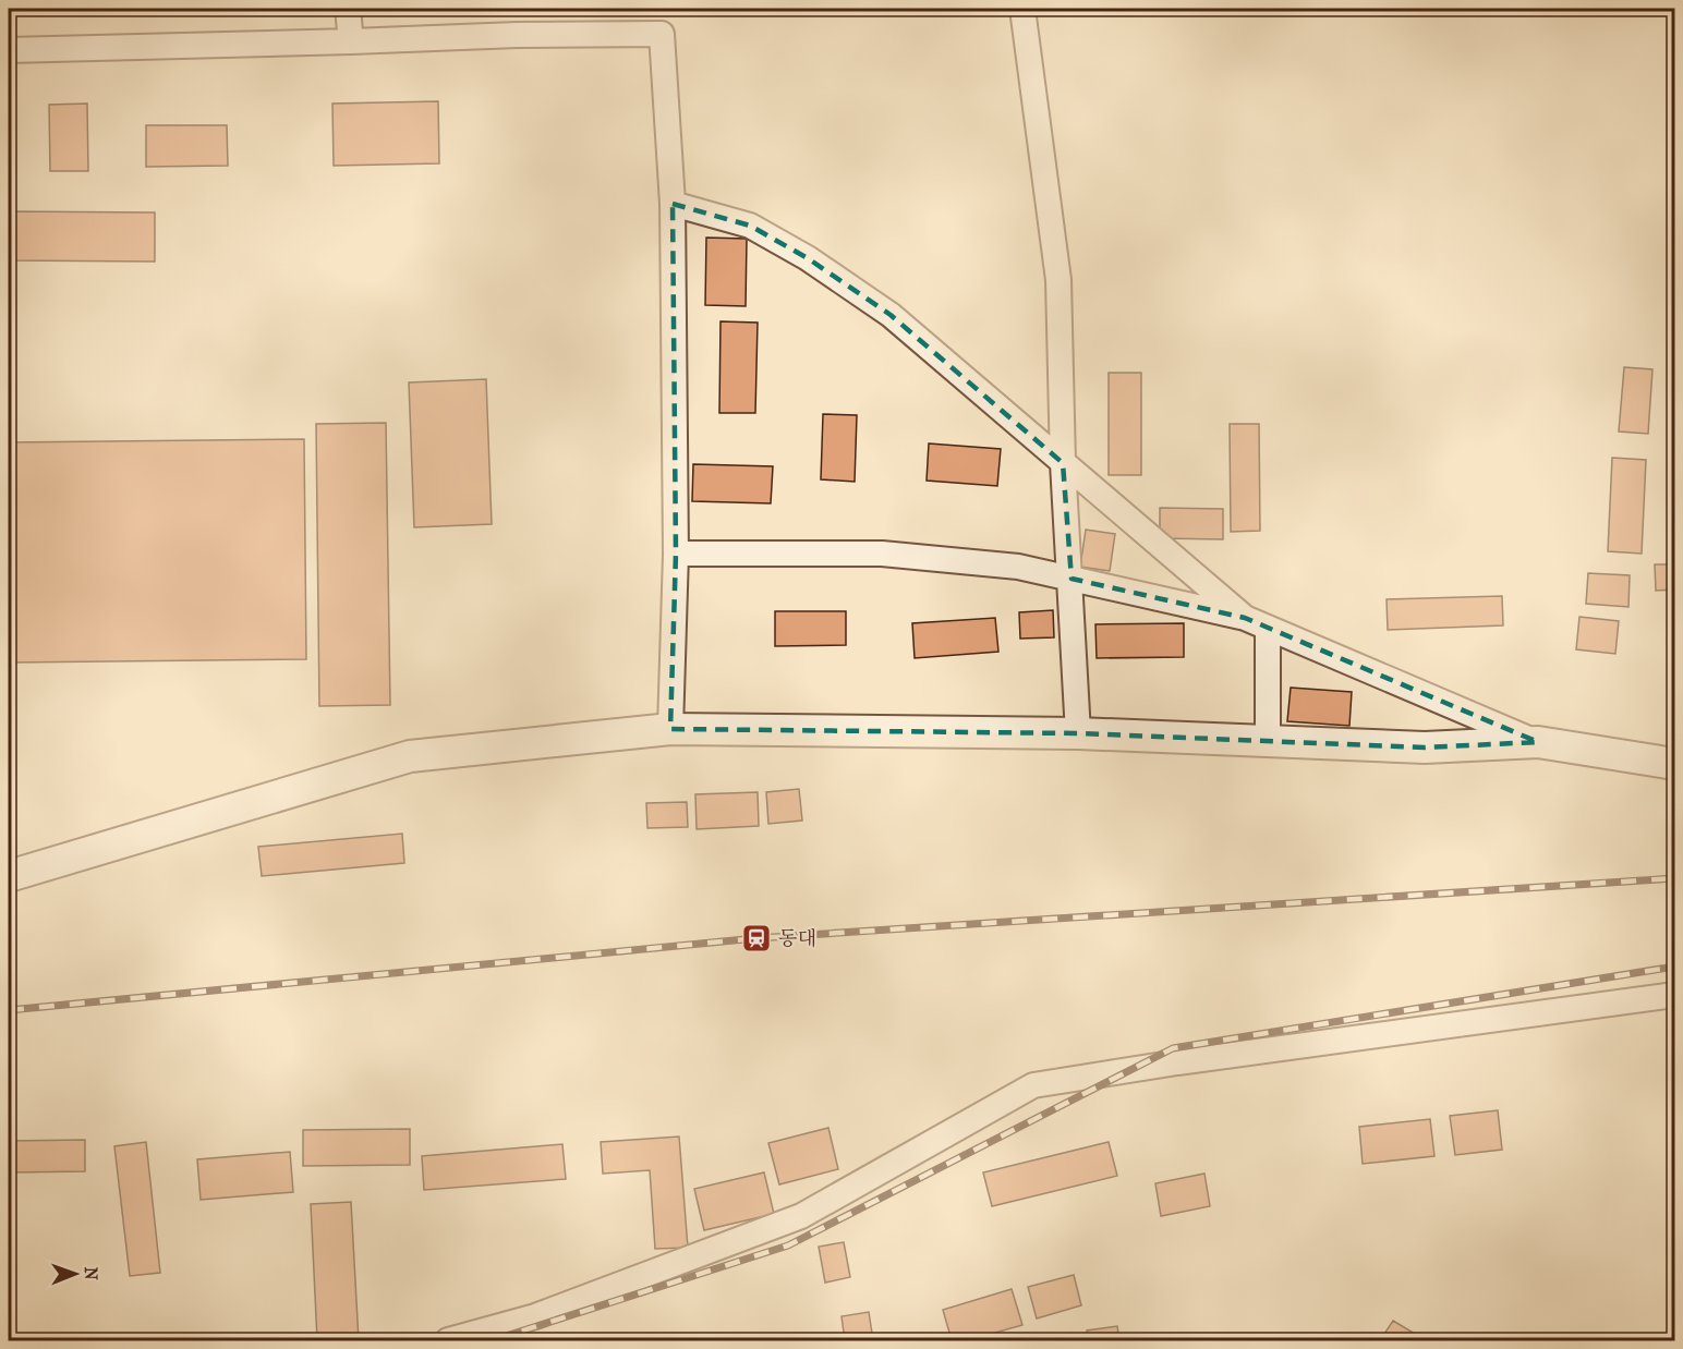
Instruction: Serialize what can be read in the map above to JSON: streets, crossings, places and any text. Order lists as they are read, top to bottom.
{
  "places": {
    "station": ["동대"]
  },
  "north": "right"
}
